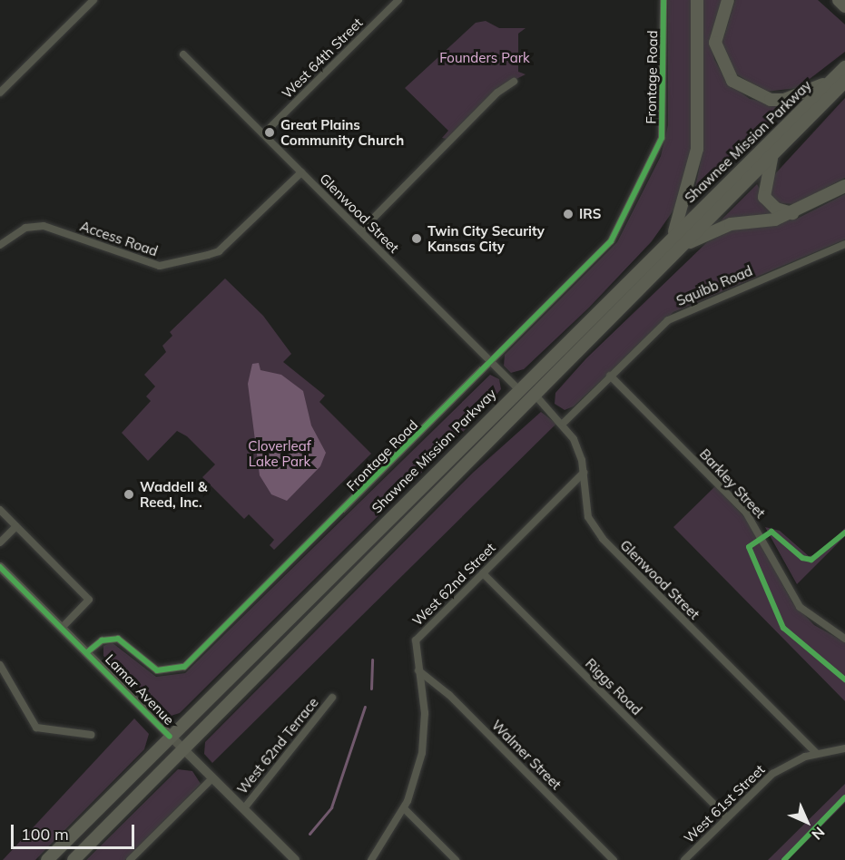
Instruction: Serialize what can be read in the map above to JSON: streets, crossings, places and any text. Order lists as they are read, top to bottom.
{
  "streets": {
    "highway": ["Shawnee Mission Parkway"],
    "street": [
      "West 64th Street",
      "Frontage Road",
      "Glenwood Street",
      "Access Road",
      "Squibb Road",
      "Barkley Street",
      "West 62nd Street",
      "Riggs Road",
      "Lamar Avenue",
      "West 62nd Terrace",
      "Walmer Street",
      "West 61st Street"
    ]
  },
  "crossings": [
    ["West 64th Street", "Glenwood Street"],
    ["Frontage Road", "Glenwood Street"],
    ["Frontage Road", "Lamar Avenue"],
    ["Shawnee Mission Parkway", "Glenwood Street"],
    ["Shawnee Mission Parkway", "Lamar Avenue"],
    ["Glenwood Street", "Access Road"],
    ["Glenwood Street", "West 62nd Street"],
    ["Glenwood Street", "West 61st Street"],
    ["Squibb Road", "Barkley Street"],
    ["West 62nd Street", "Riggs Road"],
    ["West 62nd Street", "Walmer Street"],
    ["Riggs Road", "West 61st Street"],
    ["Lamar Avenue", "West 62nd Terrace"]
  ],
  "parks": ["Founders Park", "Cloverleaf Lake Park"],
  "places": [
    "Great Plains Community Church",
    "IRS",
    "Twin City Security Kansas City",
    "Waddell & Reed, Inc."
  ],
  "scale_bar": "100 m",
  "north": "bottom right"
}
